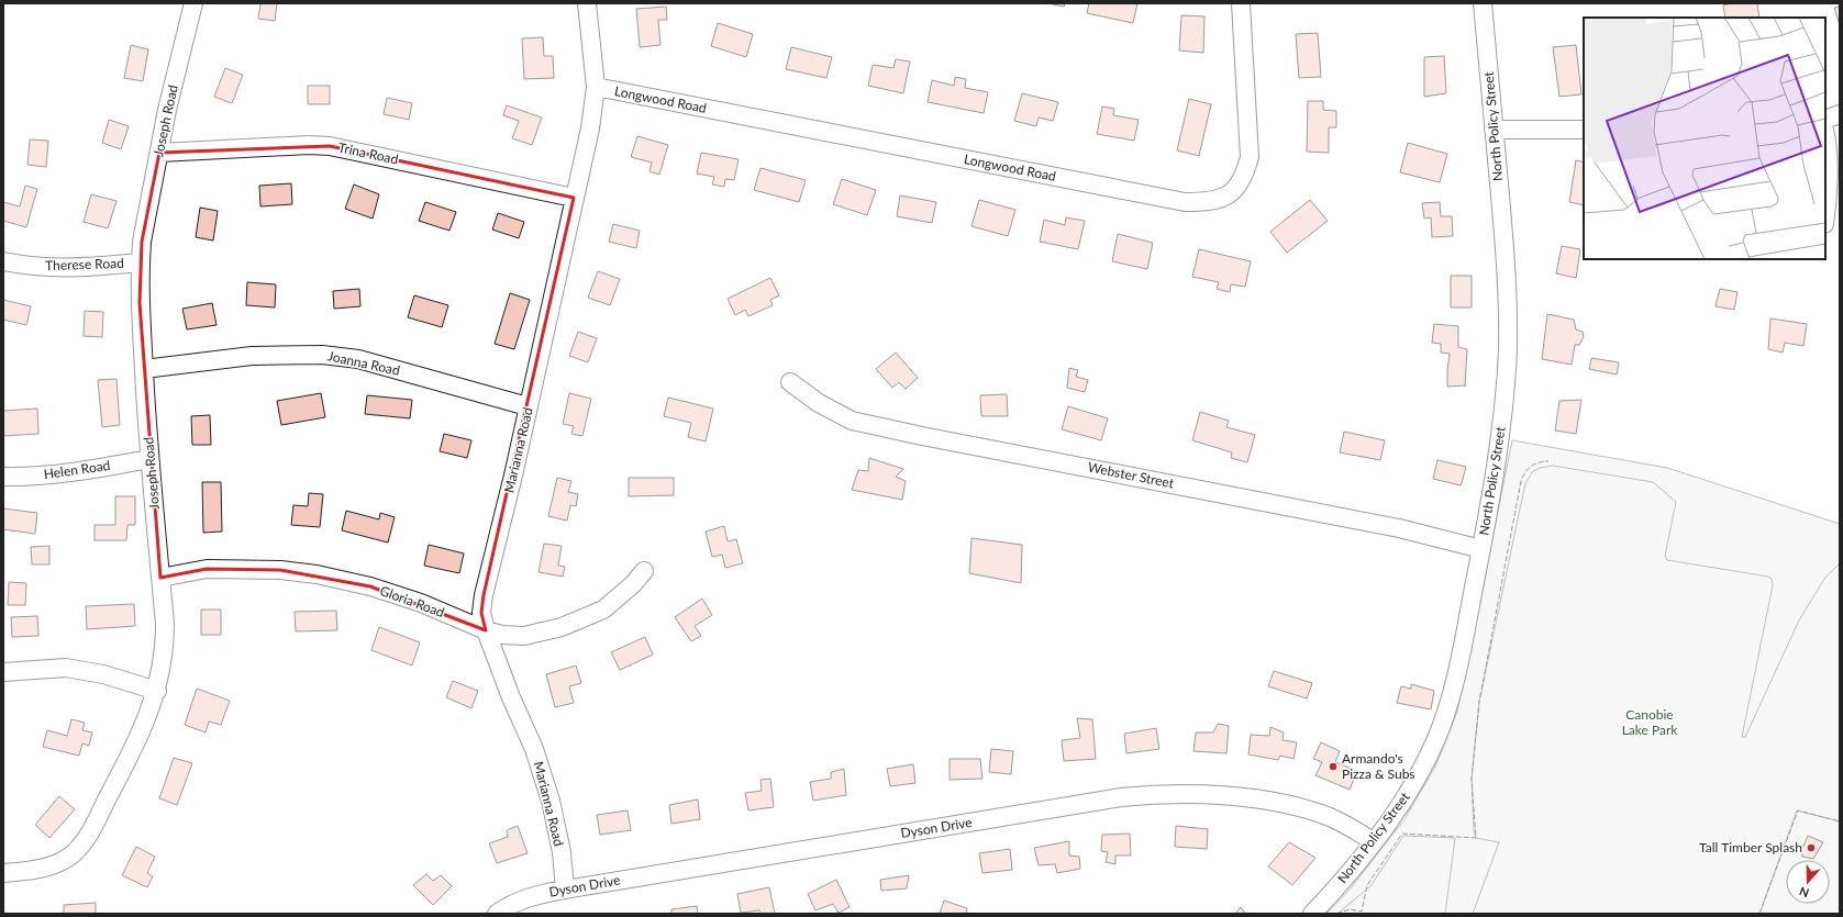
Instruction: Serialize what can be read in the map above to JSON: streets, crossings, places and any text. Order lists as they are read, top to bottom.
{
  "streets": {
    "street": [
      "Longwood Road",
      "Joseph Road",
      "North Policy Street",
      "Trina Road",
      "Therese Road",
      "Joanna Road",
      "Marianna Road",
      "Helen Road",
      "Webster Street",
      "Gloria Road",
      "Dyson Drive"
    ]
  },
  "crossings": [
    ["Longwood Road", "Marianna Road"],
    ["Joseph Road", "Trina Road"],
    ["Joseph Road", "Therese Road"],
    ["Joseph Road", "Joanna Road"],
    ["Joseph Road", "Helen Road"],
    ["Joseph Road", "Gloria Road"],
    ["North Policy Street", "Webster Street"],
    ["North Policy Street", "Dyson Drive"],
    ["Trina Road", "Marianna Road"],
    ["Joanna Road", "Marianna Road"],
    ["Marianna Road", "Gloria Road"],
    ["Marianna Road", "Dyson Drive"]
  ],
  "parks": ["Canobie Lake Park"],
  "places": ["Armando's Pizza & Subs", "Tall Timber Splash"],
  "north": "bottom"
}
